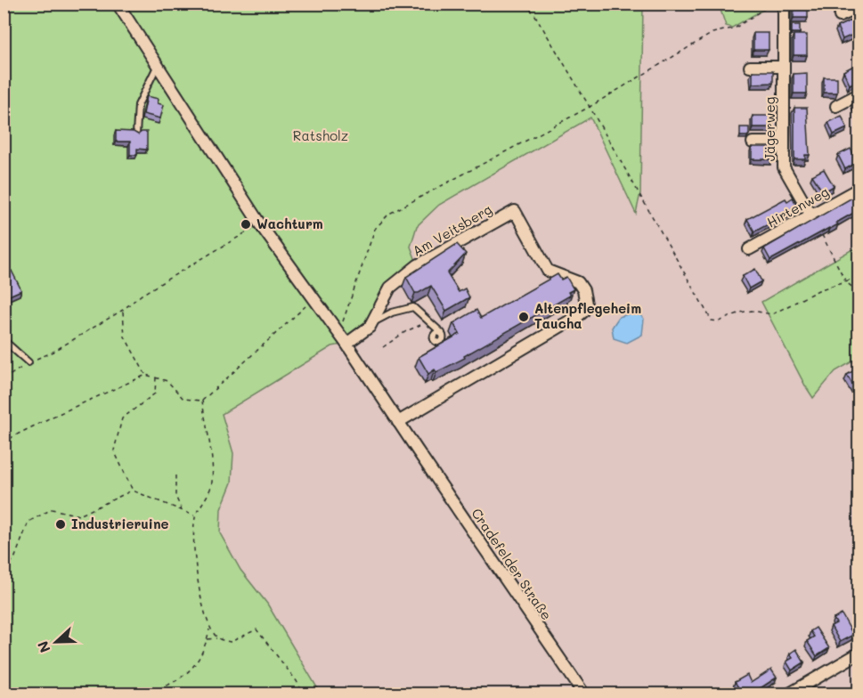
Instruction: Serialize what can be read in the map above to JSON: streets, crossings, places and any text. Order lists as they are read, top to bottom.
{
  "streets": {
    "street": [
      "Jägerweg",
      "Hirtenweg",
      "Am Veitsberg",
      "Cradefelder Straße"
    ]
  },
  "crossings": [
    ["Jägerweg", "Hirtenweg"],
    ["Am Veitsberg", "Cradefelder Straße"]
  ],
  "parks": ["Ratsholz"],
  "places": ["Wachturm", "Altenpflegeheim Taucha", "Industrieruine"],
  "north": "left"
}
